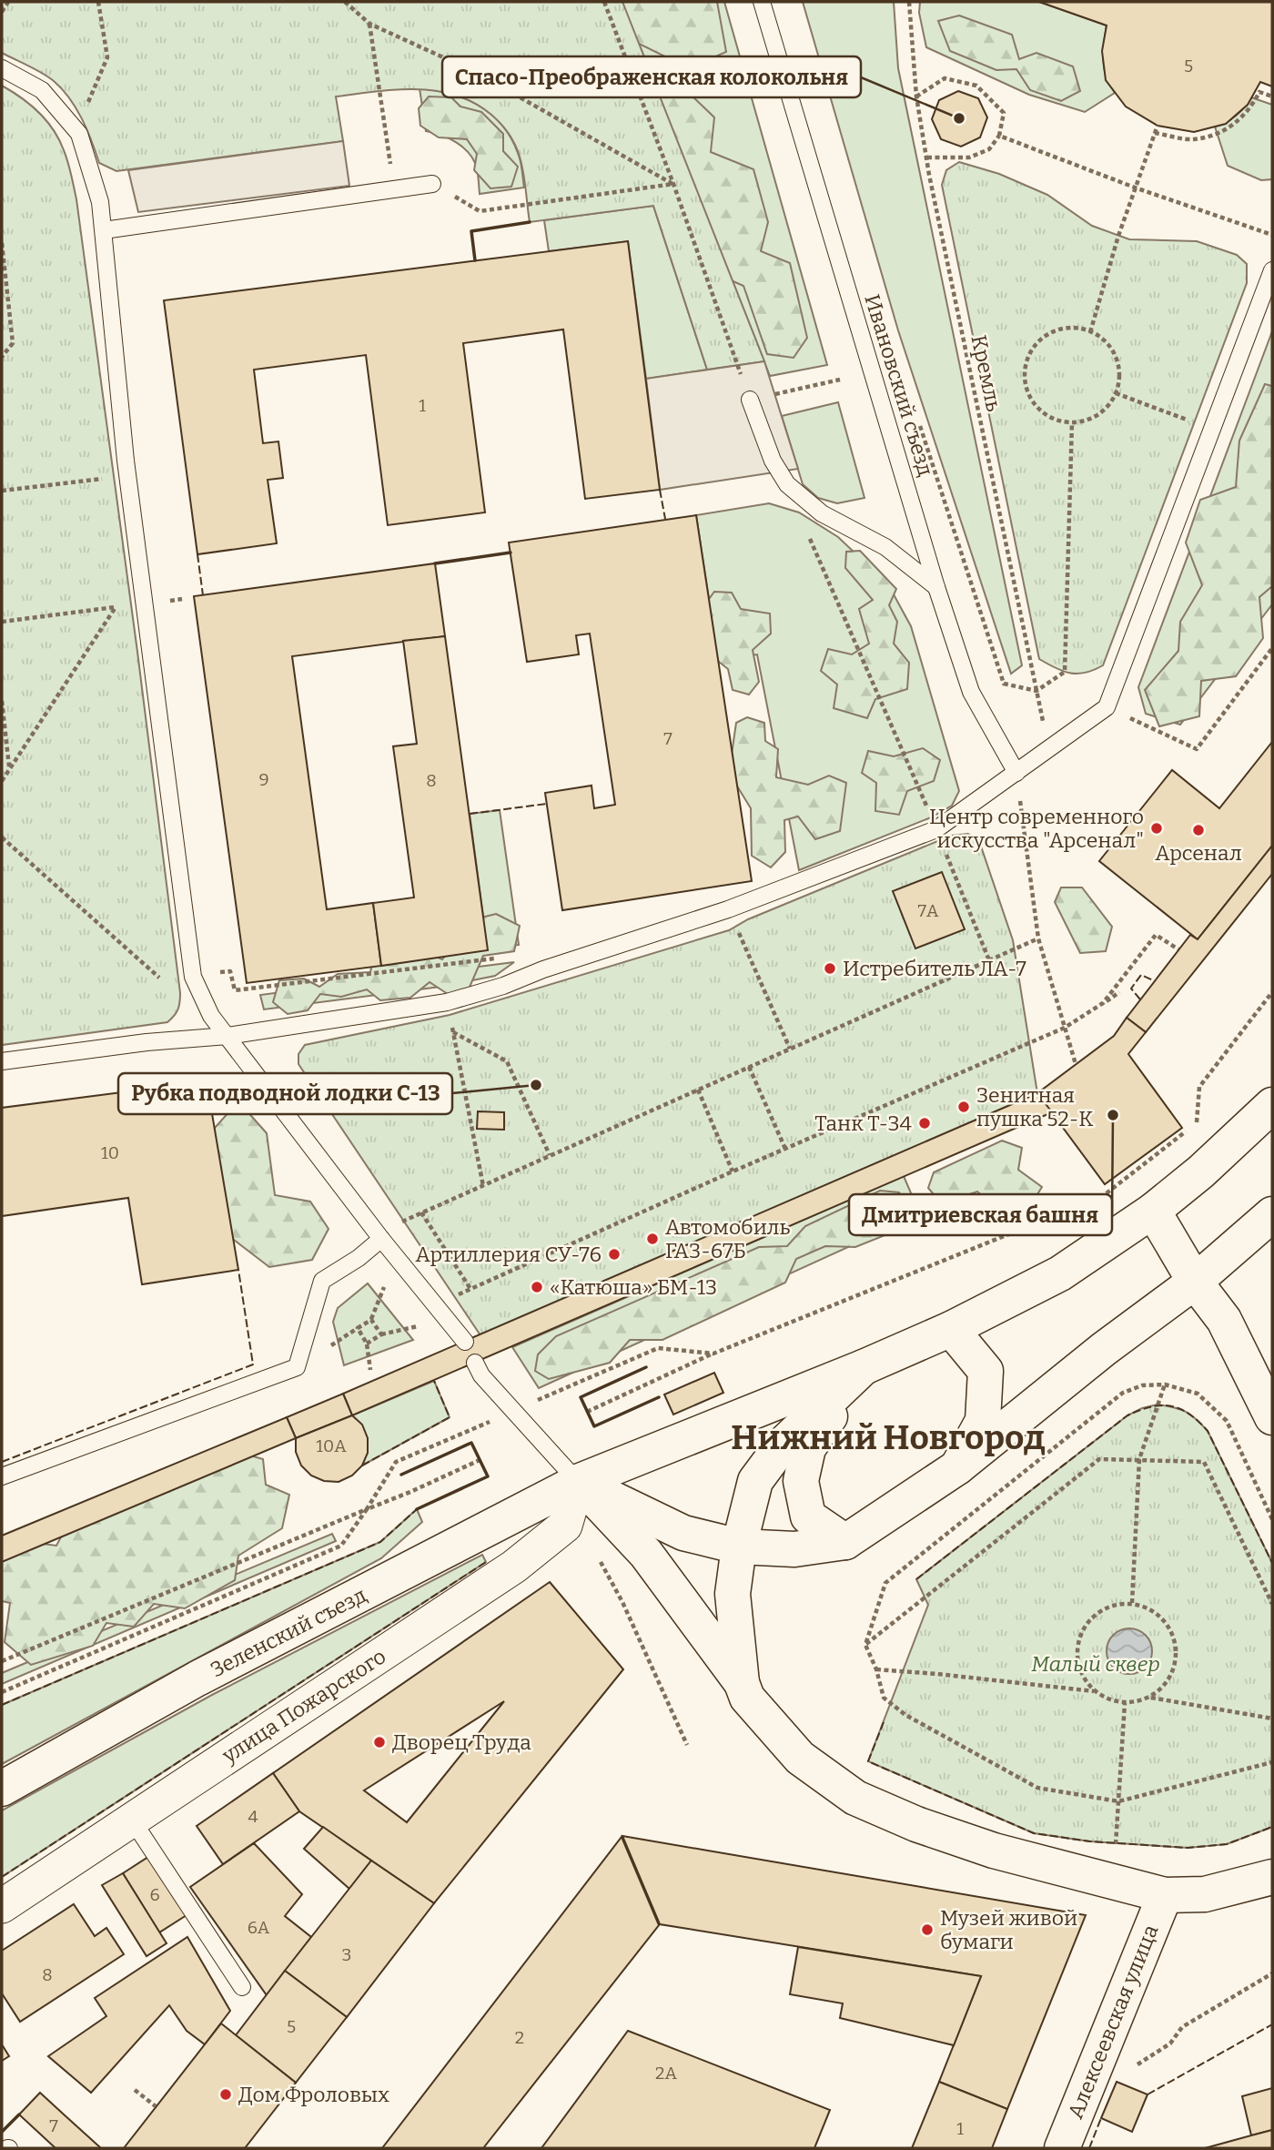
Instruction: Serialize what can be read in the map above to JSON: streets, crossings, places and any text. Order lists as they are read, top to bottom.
{
  "streets": {
    "main road": ["Зеленский съезд", "Алексеевская улица"],
    "street": ["улица Пожарского"],
    "lane": ["Ивановский съезд"],
    "path": ["Кремль"]
  },
  "crossings": [
    ["Зеленский съезд", "улица Пожарского"]
  ],
  "districts": ["Нижний Новгород"],
  "parks": ["Малый сквер"],
  "places": [
    "Спасо-Преображенская колокольня",
    "Центр современного искусства \"Арсенал\"",
    "Арсенал",
    "Истребитель ЛА-7",
    "Рубка подводной лодки С-13",
    "Зенитная пушка 52-К",
    "Дмитриевская башня",
    "Танк Т-34",
    "Автомобиль ГАЗ-67Б",
    "Артиллерия СУ-76",
    "«Катюша» БМ-13",
    "Дворец Труда",
    "Музей живой бумаги",
    "Дом Фроловых"
  ],
  "house_numbers": [
    "5",
    "1",
    "7",
    "9",
    "8",
    "7А",
    "10",
    "10А",
    "4",
    "6",
    "6А",
    "3",
    "8",
    "5",
    "2",
    "2А",
    "7",
    "1"
  ]
}
